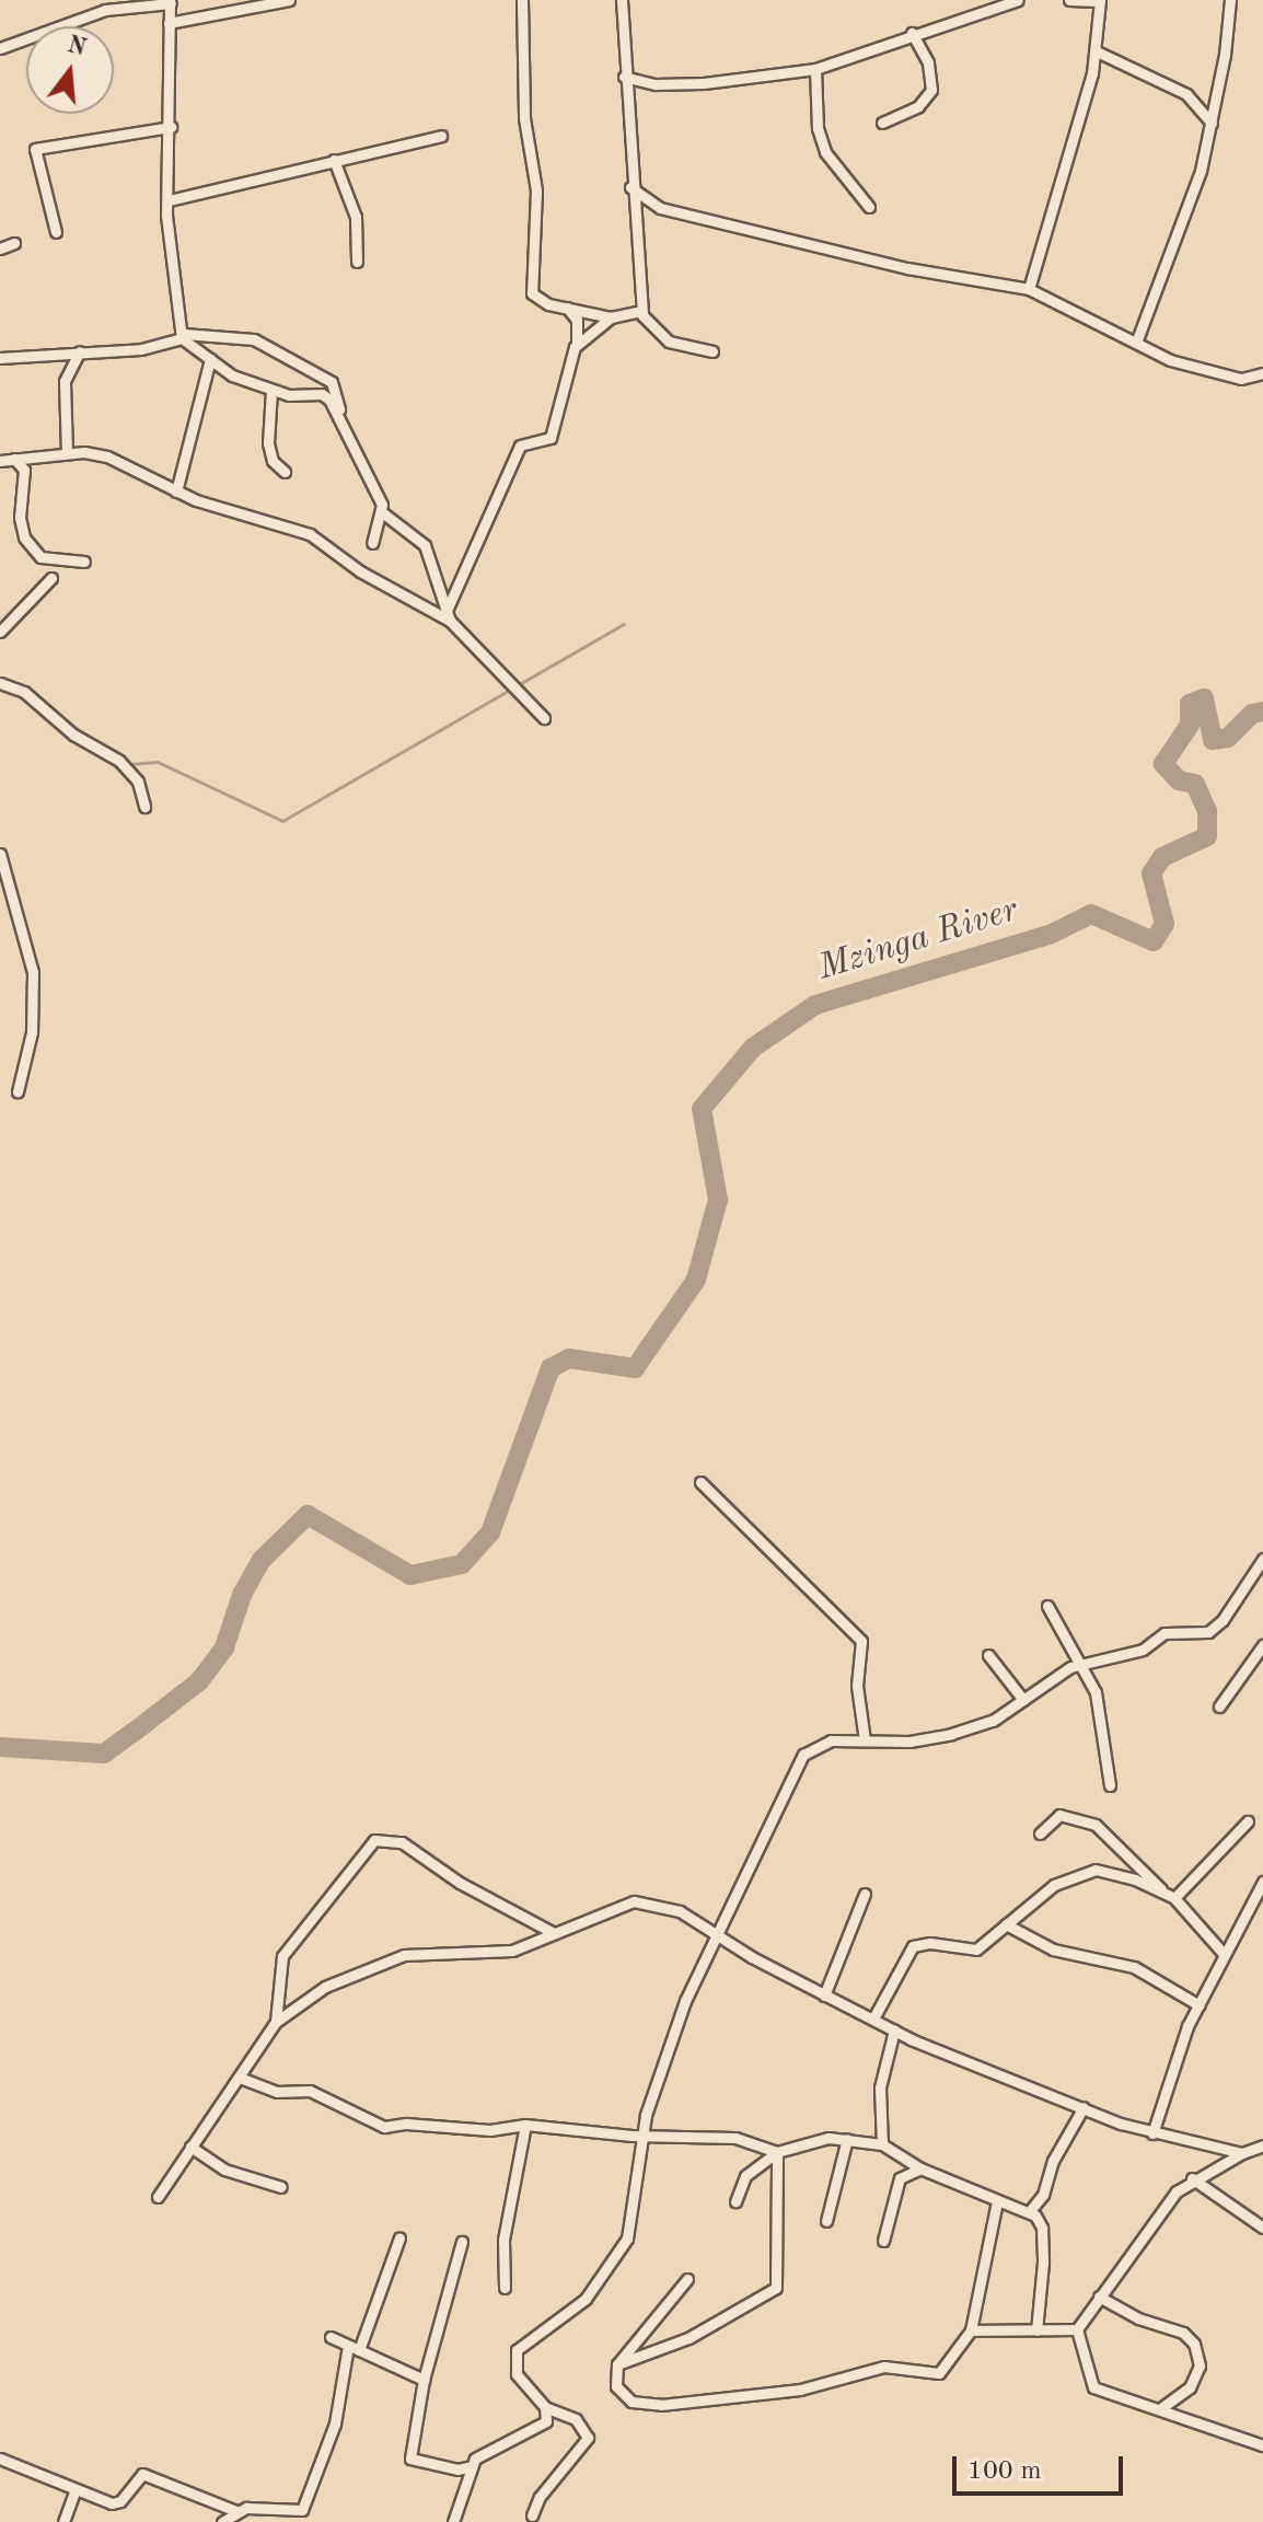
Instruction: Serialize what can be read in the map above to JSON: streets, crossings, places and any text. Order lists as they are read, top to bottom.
{
  "water": ["Mzinga River"],
  "scale_bar": "100 m",
  "north": "top"
}
